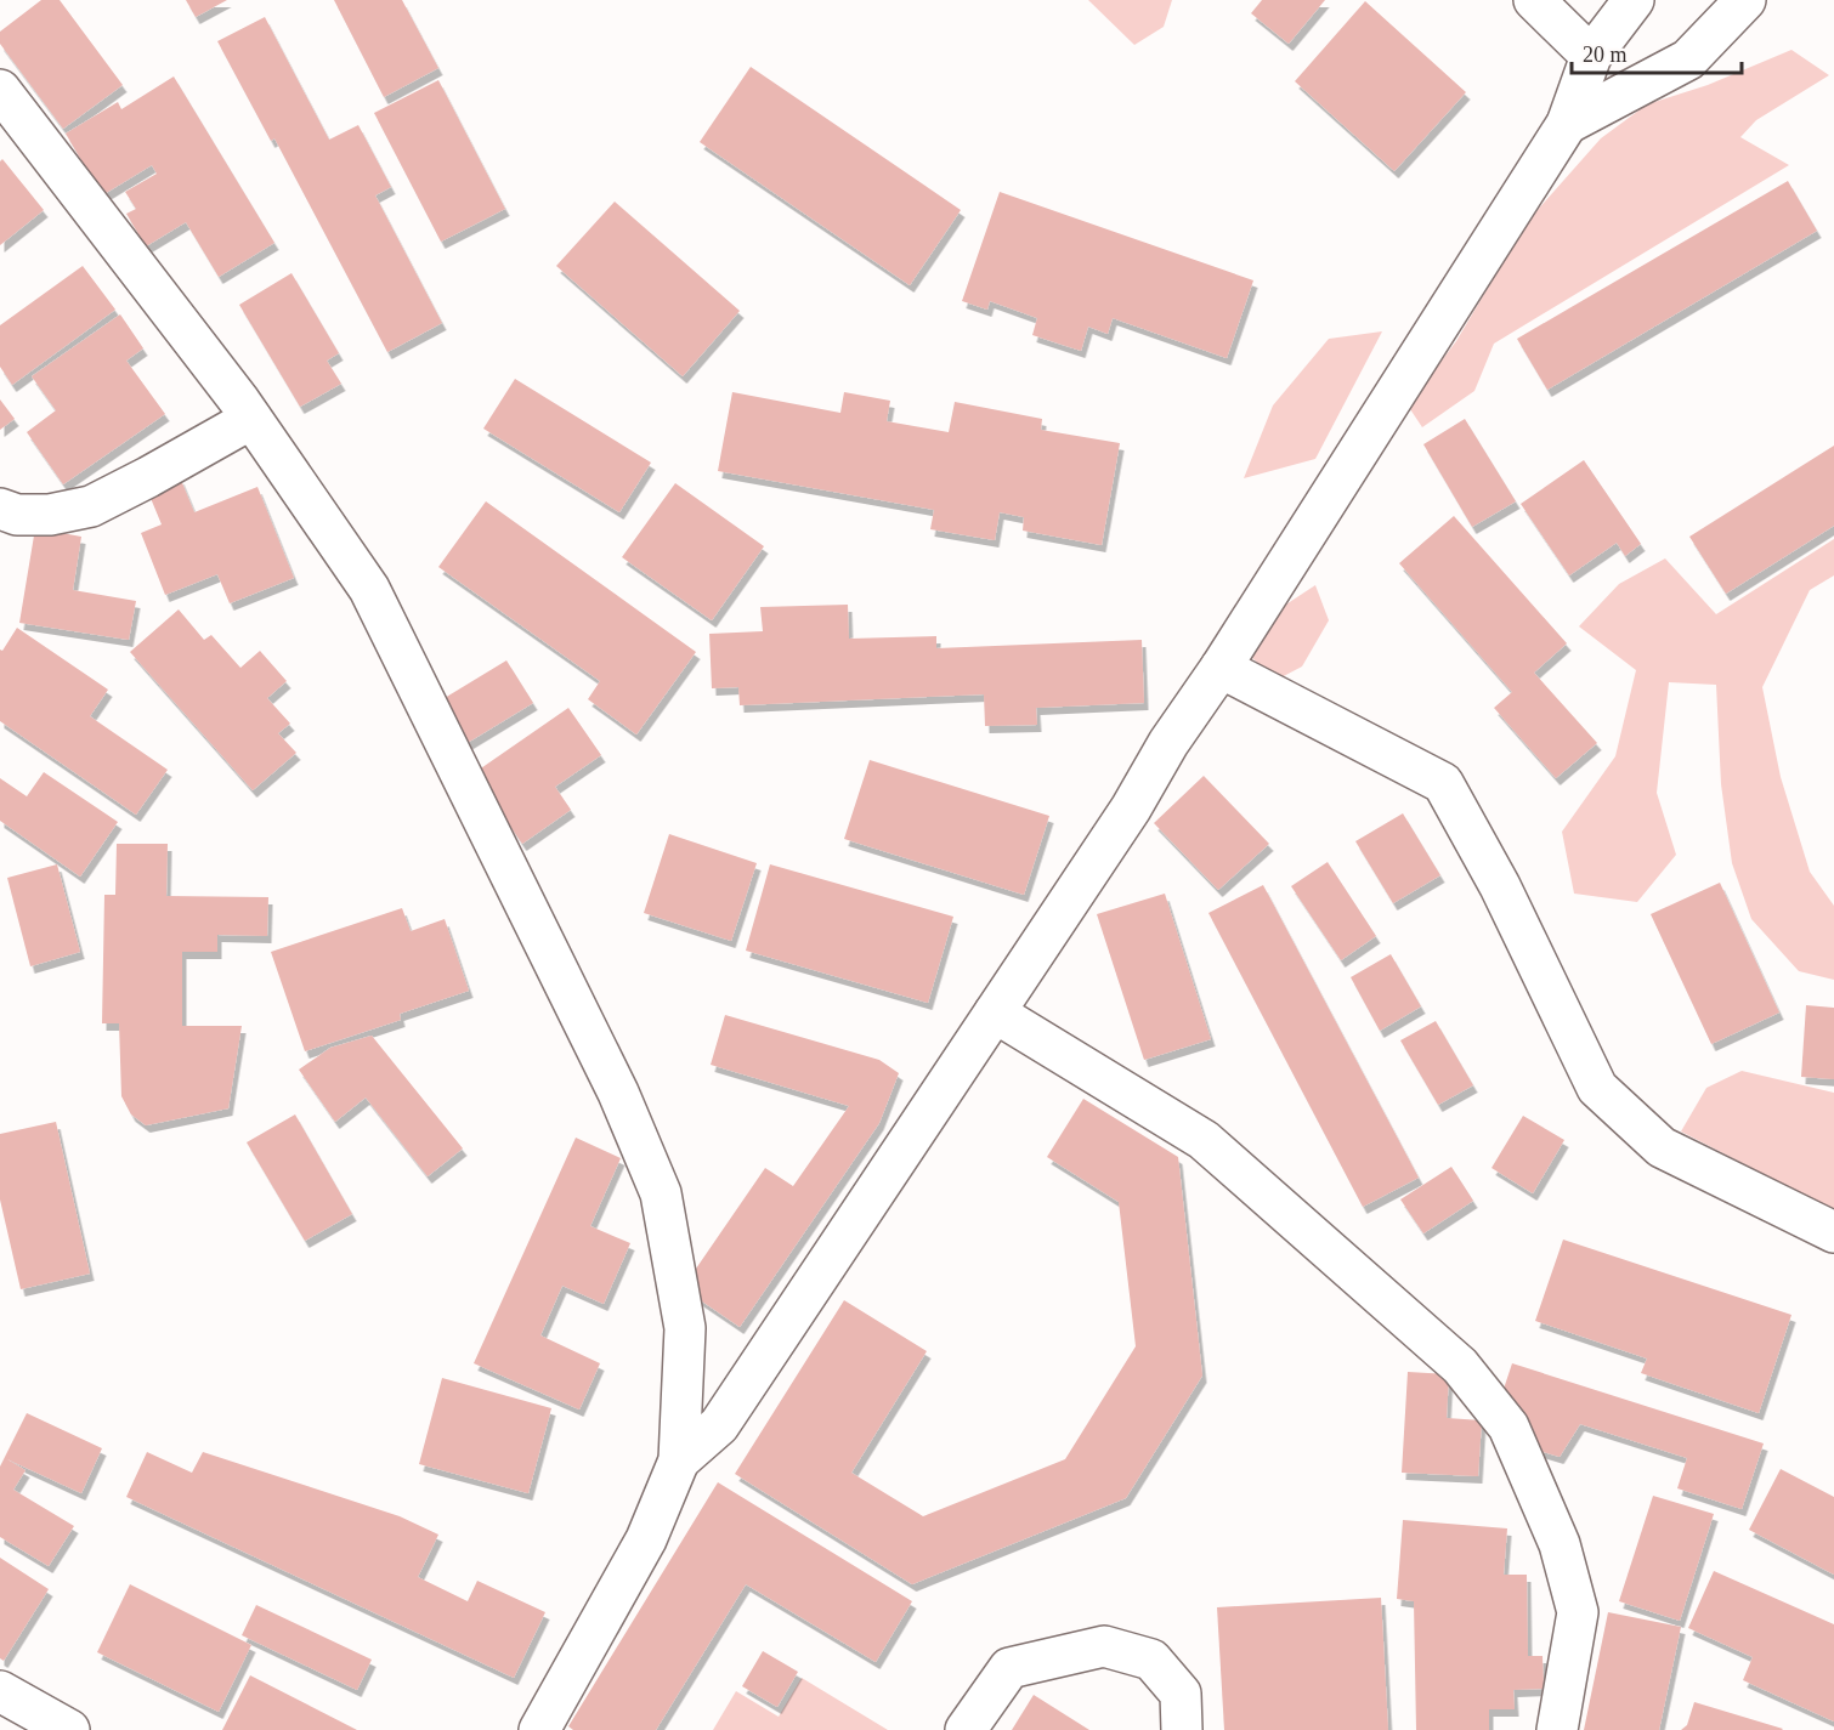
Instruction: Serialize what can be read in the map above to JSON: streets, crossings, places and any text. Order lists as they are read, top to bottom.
{
  "scale_bar": "20 m"
}
